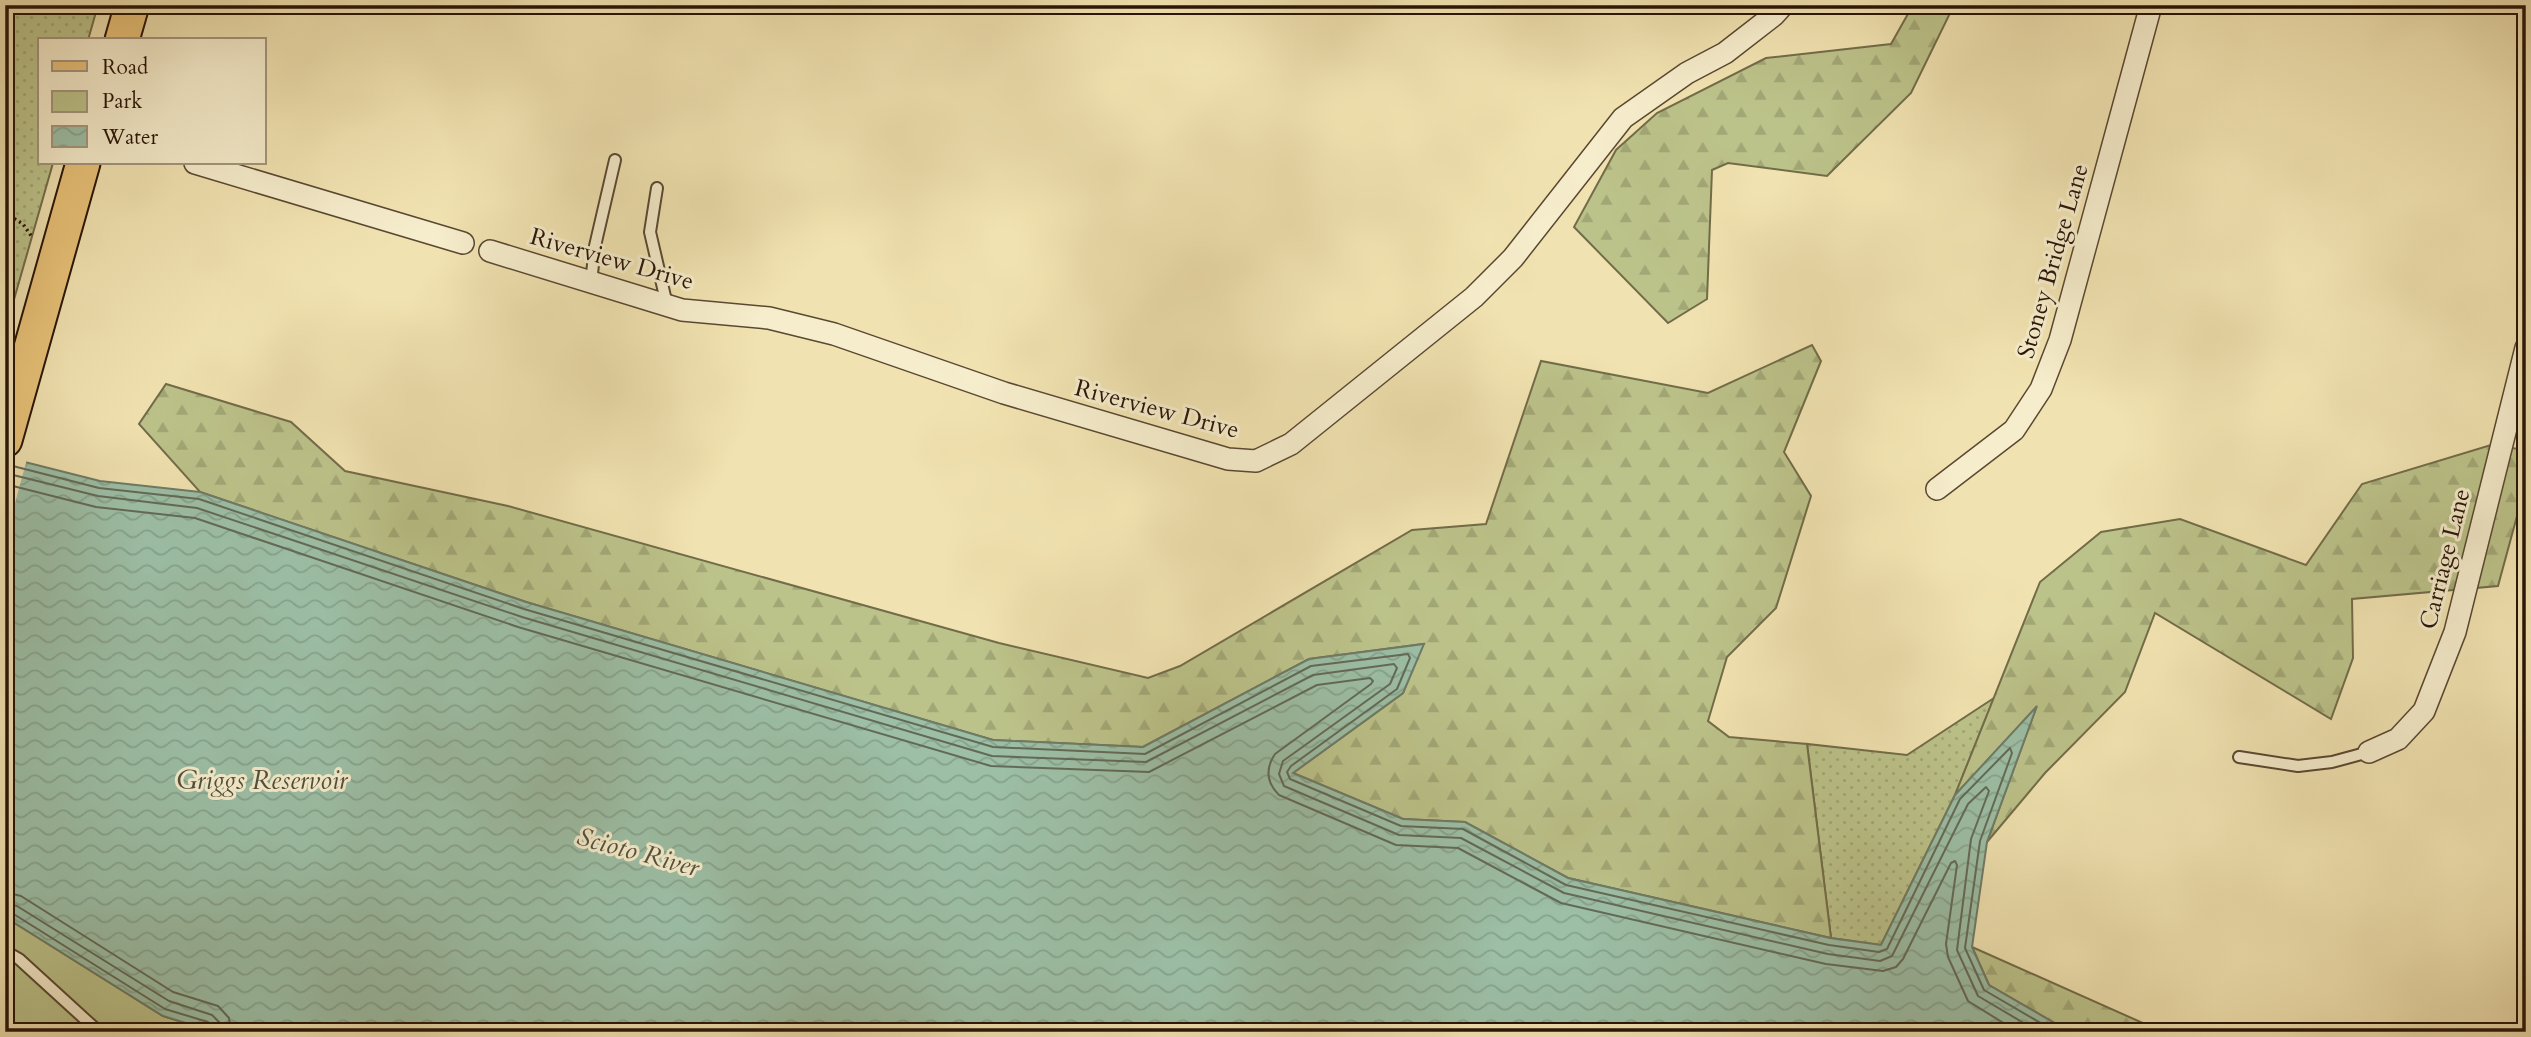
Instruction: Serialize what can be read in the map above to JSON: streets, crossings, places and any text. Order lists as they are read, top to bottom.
{
  "streets": {
    "street": ["Riverview Drive", "Stoney Bridge Lane", "Carriage Lane"]
  },
  "water": ["Griggs Reservoir", "Scioto River"],
  "legend": ["Road", "Park", "Water"]
}
